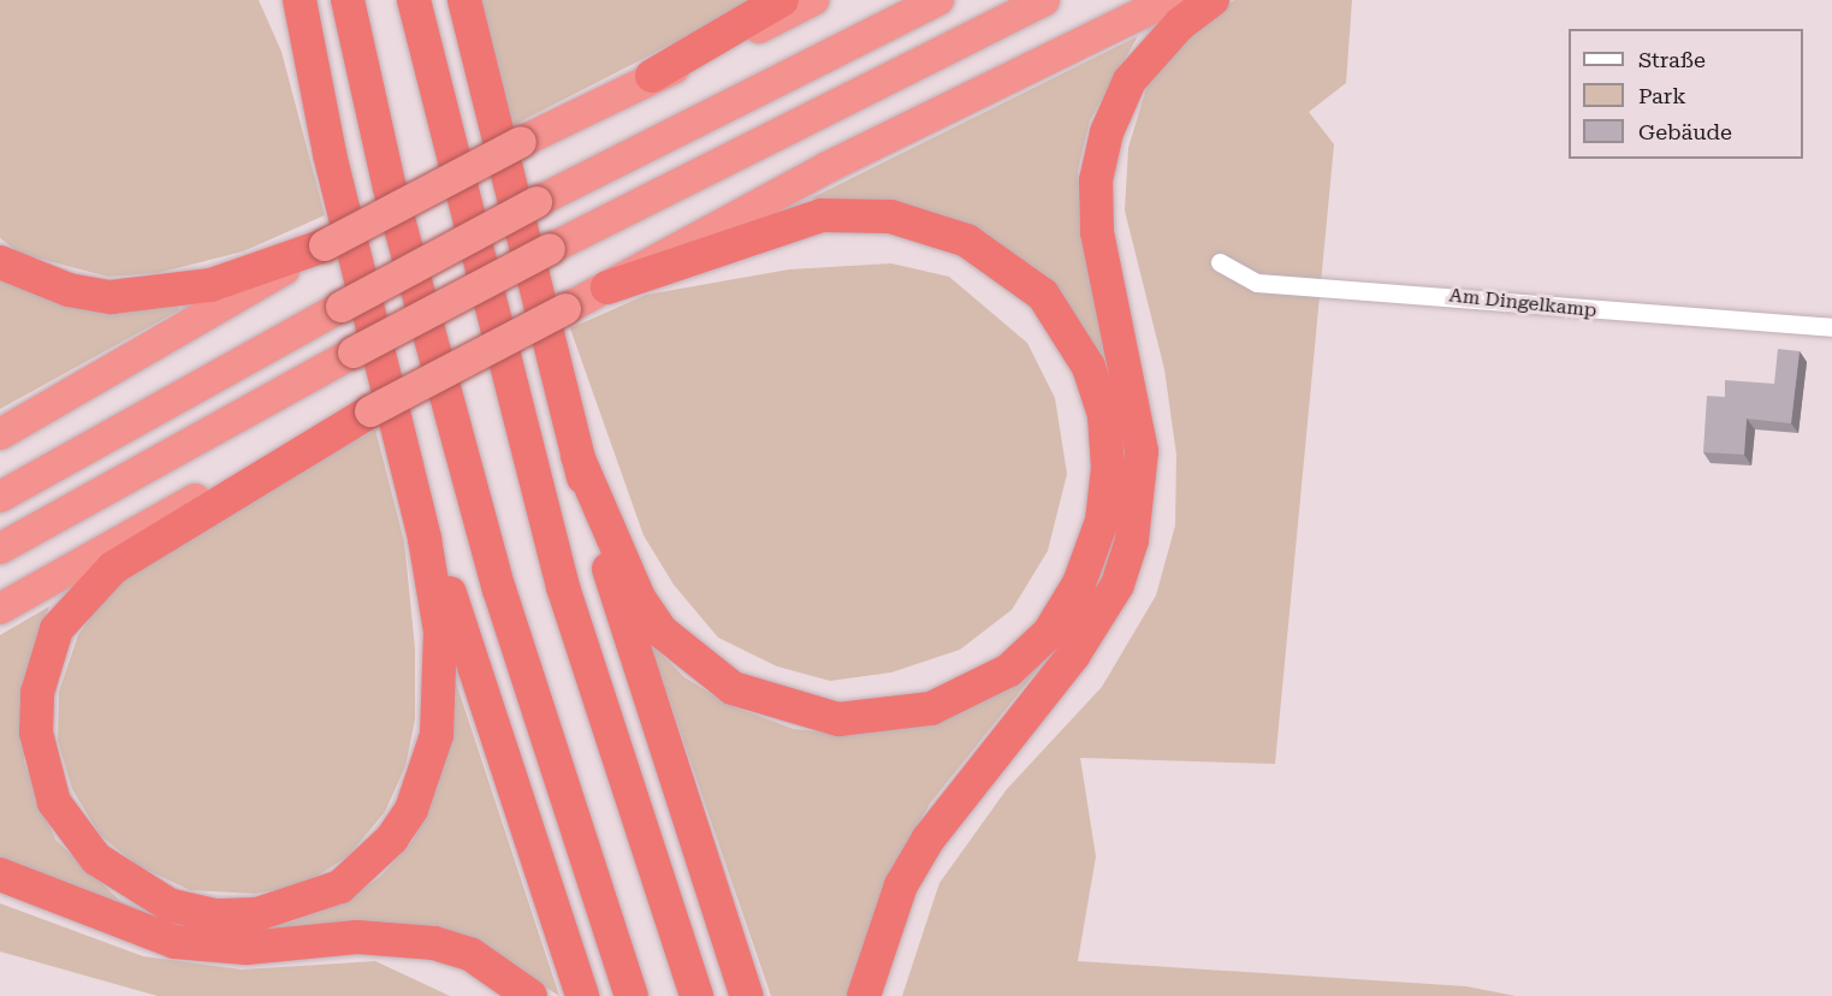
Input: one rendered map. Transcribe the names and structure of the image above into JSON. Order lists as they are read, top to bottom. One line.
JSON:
{"streets":{"street":["Am Dingelkamp"]},"legend":["Straße","Park","Gebäude"]}
